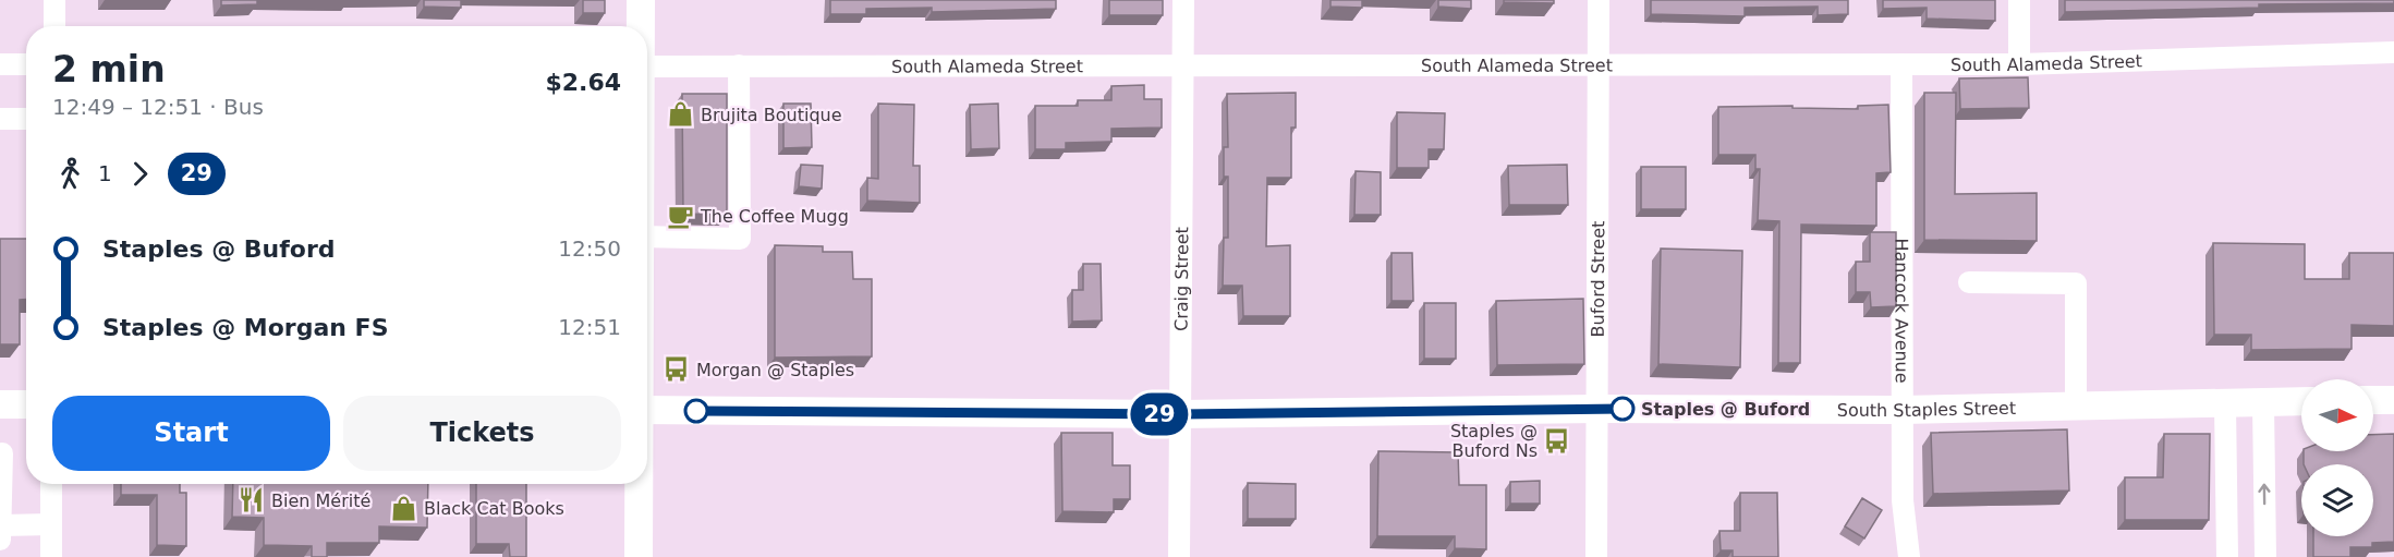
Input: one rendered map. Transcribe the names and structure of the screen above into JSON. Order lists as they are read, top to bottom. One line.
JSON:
{"streets":{"main road":["South Staples Street"],"street":["South Alameda Street","Craig Street","Buford Street","Hancock Avenue"]},"crossings":[["South Alameda Street","Craig Street"],["South Alameda Street","Buford Street"],["South Alameda Street","Hancock Avenue"],["Craig Street","South Staples Street"],["Buford Street","South Staples Street"],["Hancock Avenue","South Staples Street"]],"places":{"shop":["Brujita Boutique","Black Cat Books"],"cafe":["The Coffee Mugg"],"bus stop":["Morgan @ Staples","Staples @ Buford Ns"],"other":["Staples @ Buford"],"restaurant":["Bien Mérité"]},"lines":["bus line 29"],"north":"right","page":{"on_map":"29","heading":["2 min","12:49 – 12:51 · Bus","$2.64"],"legs":["1","29"],"list":[{"name":"Staples @ Buford","value":"12:50"},{"name":"Staples @ Morgan FS","value":"12:51"}],"buttons":["Start","Tickets"]}}
